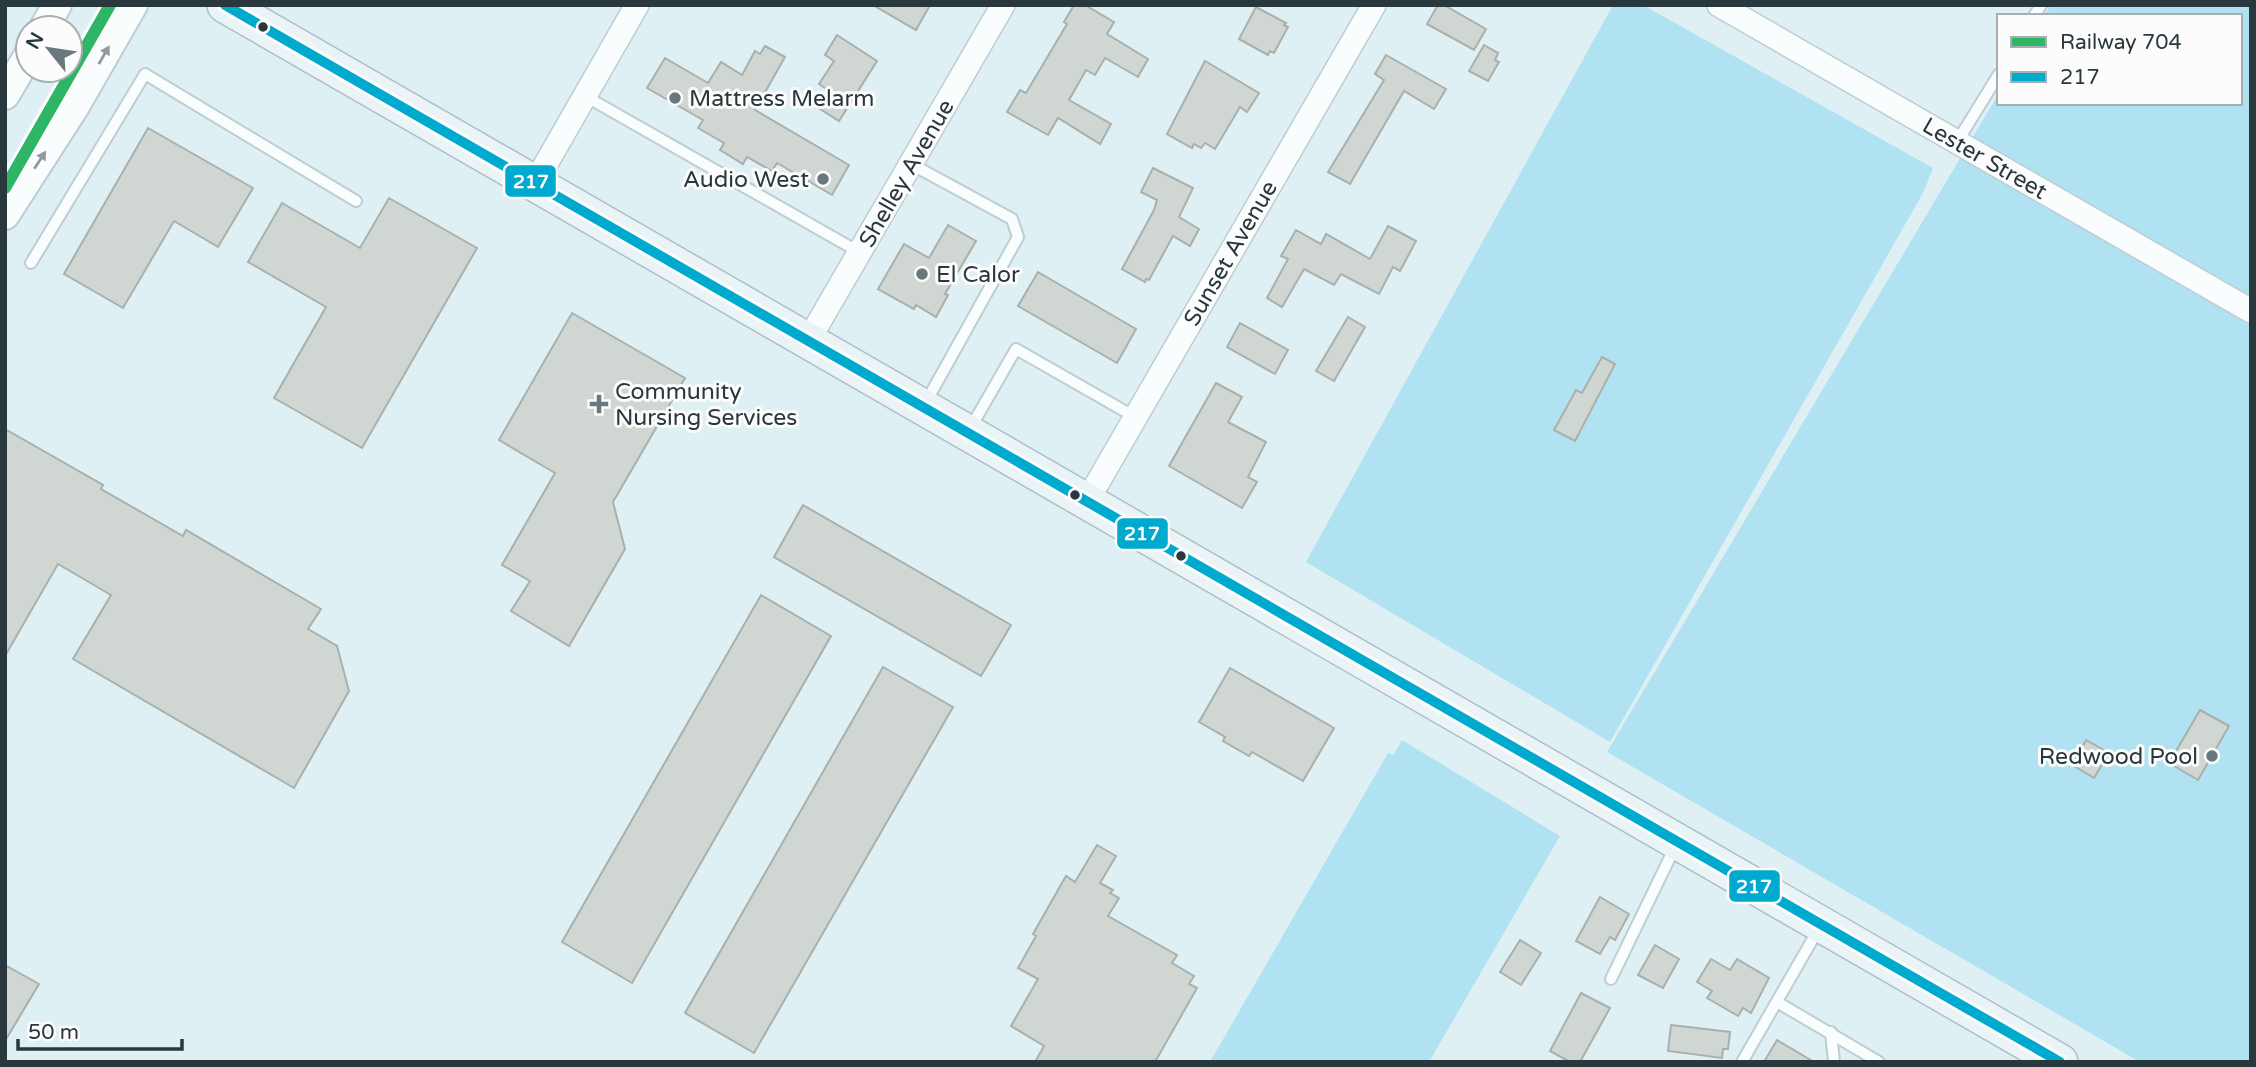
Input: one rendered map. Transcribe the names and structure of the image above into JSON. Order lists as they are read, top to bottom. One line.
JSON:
{"streets":{"street":["Lester Street","Shelley Avenue","Sunset Avenue"]},"places":{"other":["Mattress Melarm","Audio West","El Calor","Redwood Pool"],"health":["Community Nursing Services"]},"lines":["rail line 704","transit line 217"],"legend":["Railway 704","217"],"scale_bar":"50 m","north":"top left"}
